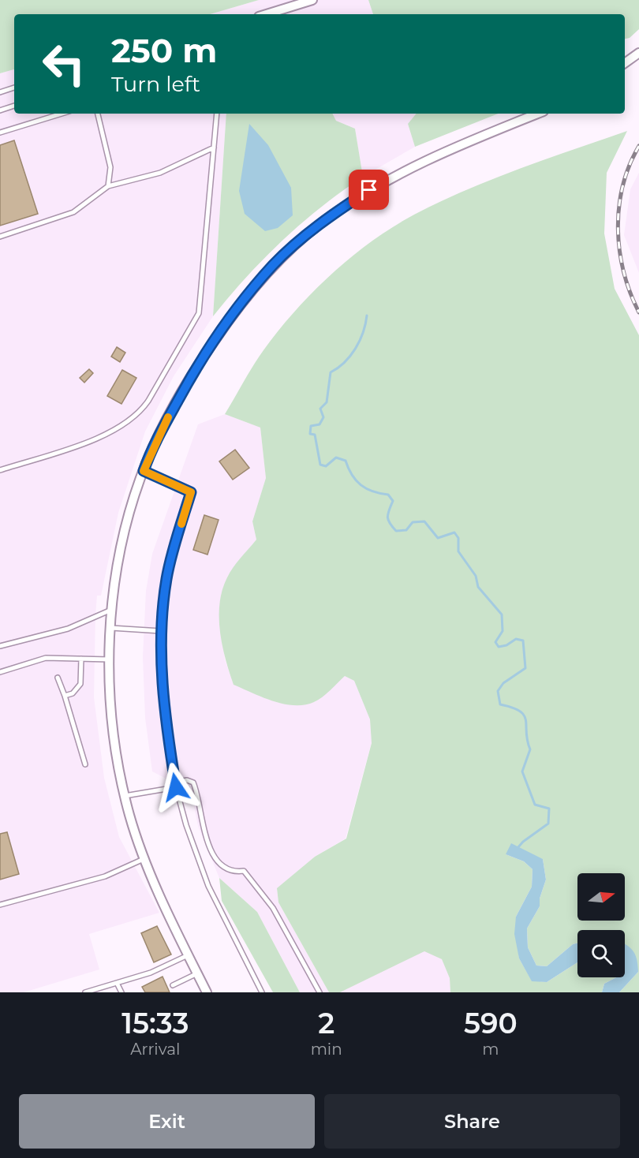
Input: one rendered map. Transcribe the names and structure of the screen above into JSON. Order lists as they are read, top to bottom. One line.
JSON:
{"north":"right","page":{"turn":["250 m","Turn left"],"eta":["15:33","Arrival","2","min","590","m"],"buttons":["Exit","Share"]}}
